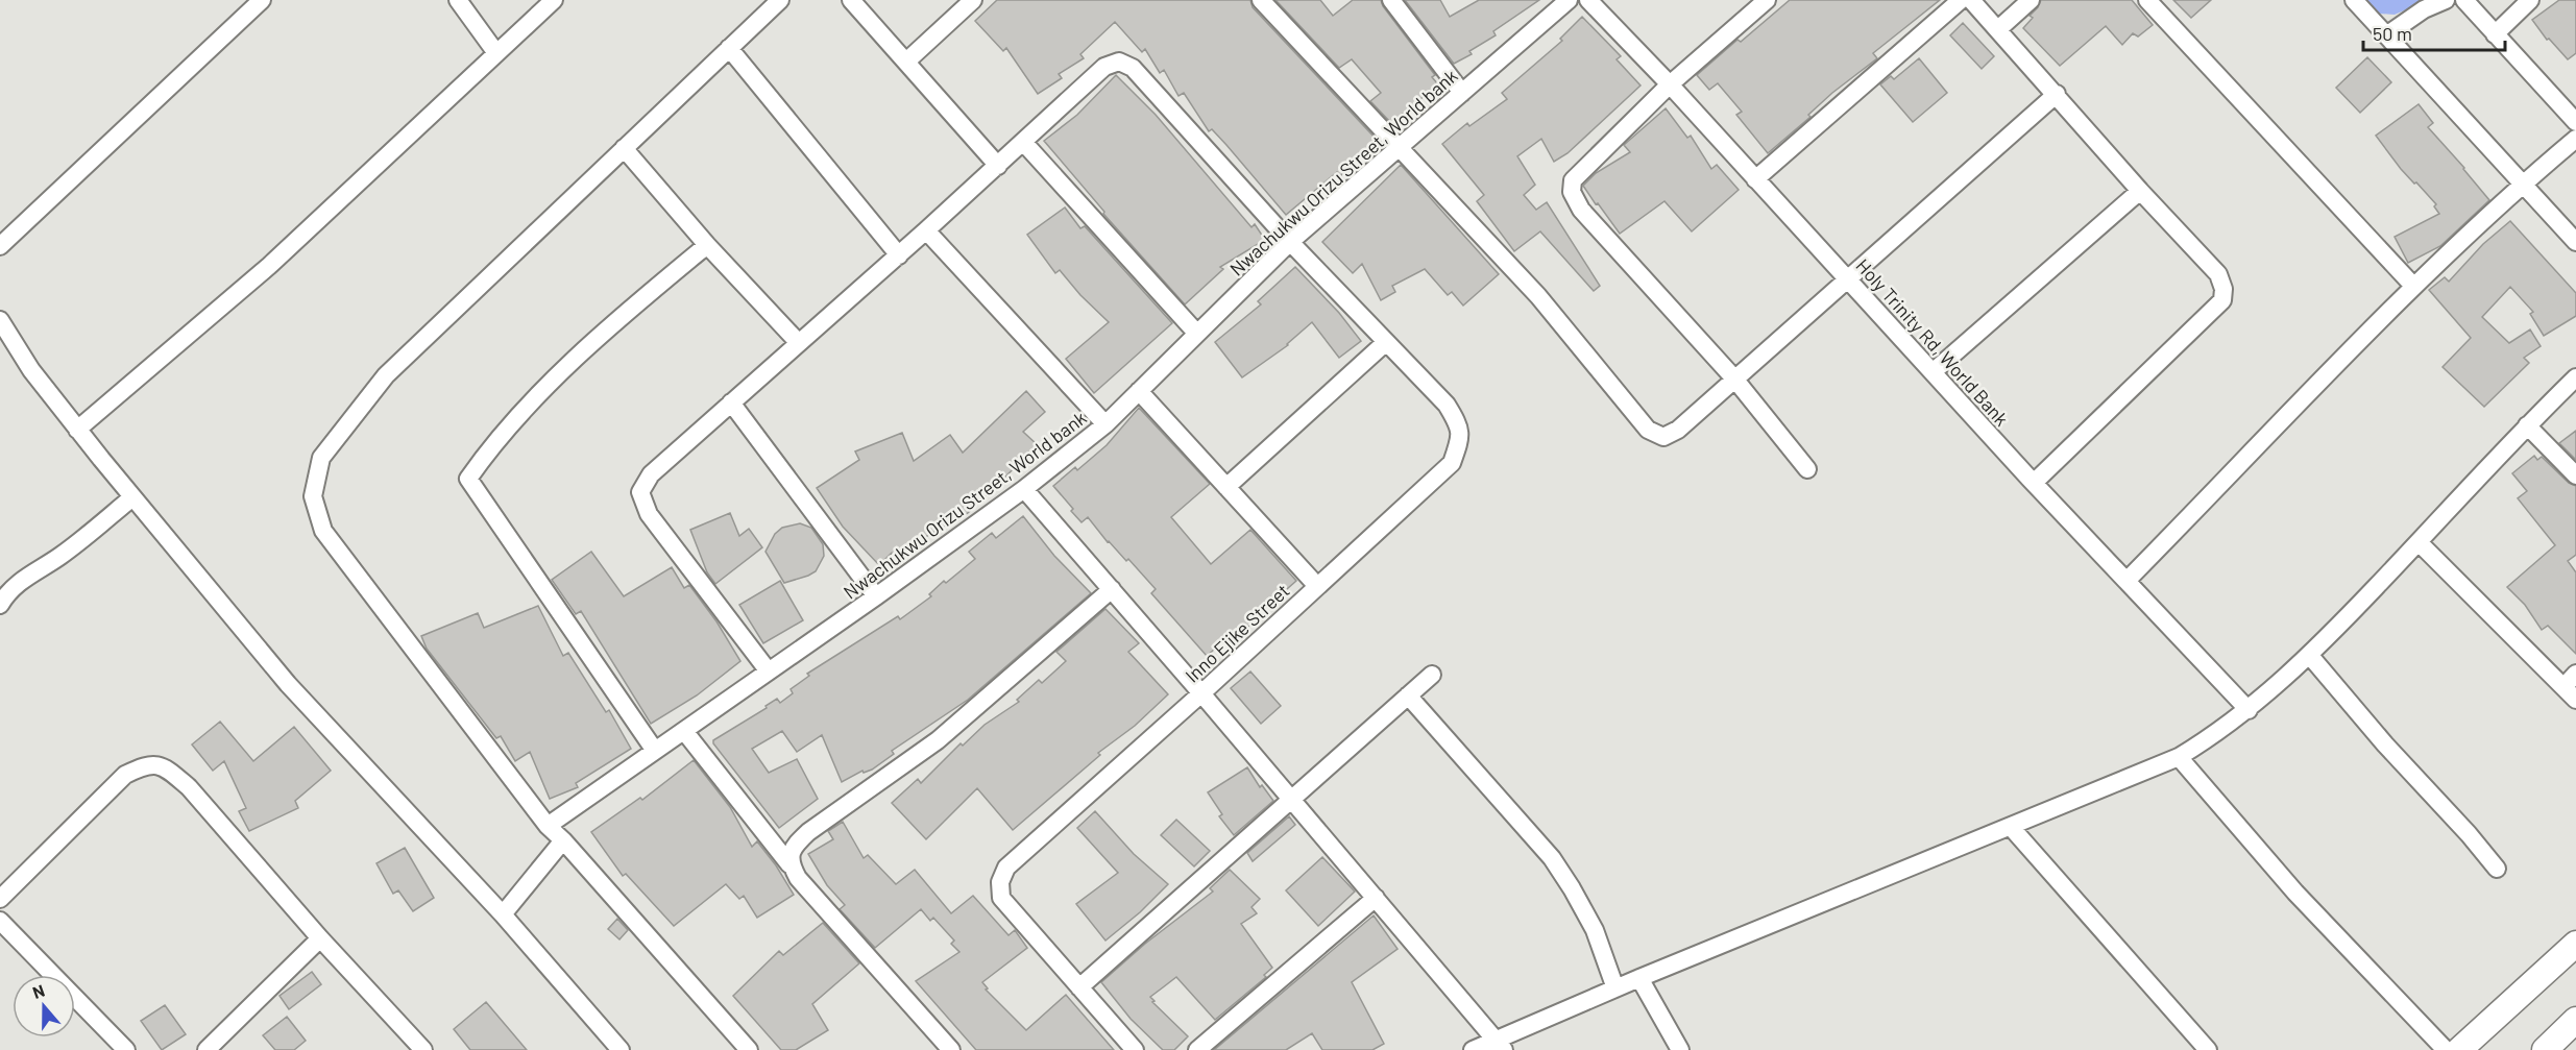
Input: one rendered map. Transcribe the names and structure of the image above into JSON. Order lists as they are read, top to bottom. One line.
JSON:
{"streets":{"street":["Nwachukwu Orizu Street, World bank","Holy Trinity Rd, World Bank","Inno Ejike Street"]},"crossings":[["Nwachukwu Orizu Street, World bank","Inno Ejike Street"]],"scale_bar":"50 m","north":"top"}
